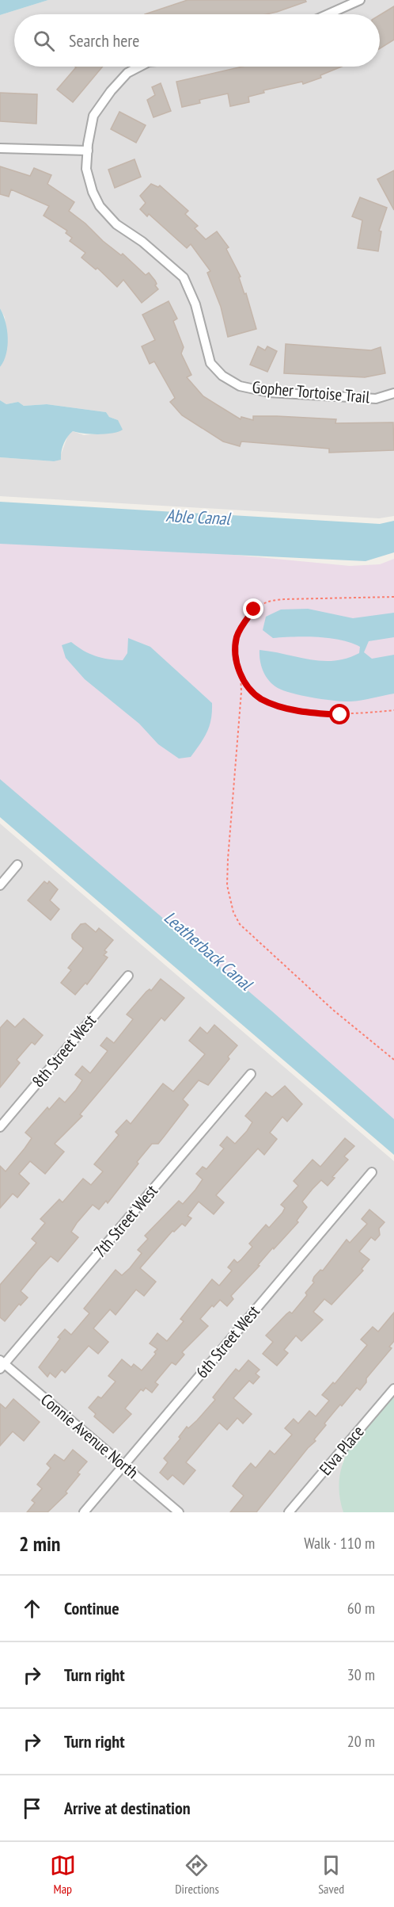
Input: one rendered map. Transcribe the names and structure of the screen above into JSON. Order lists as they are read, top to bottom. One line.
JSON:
{"streets":{"street":["Gopher Tortoise Trail","8th Street West","7th Street West","6th Street West","Connie Avenue North","Elva Place"]},"crossings":[["7th Street West","Connie Avenue North"],["6th Street West","Connie Avenue North"]],"water":["Able Canal","Leatherback Canal"],"page":{"search":"Search here","heading":["2 min","Walk · 110 m"],"list":[["Continue","60 m"],["Turn right","30 m"],["Turn right","20 m"],"Arrive at destination"],"nav":["Map","Directions","Saved"]}}
